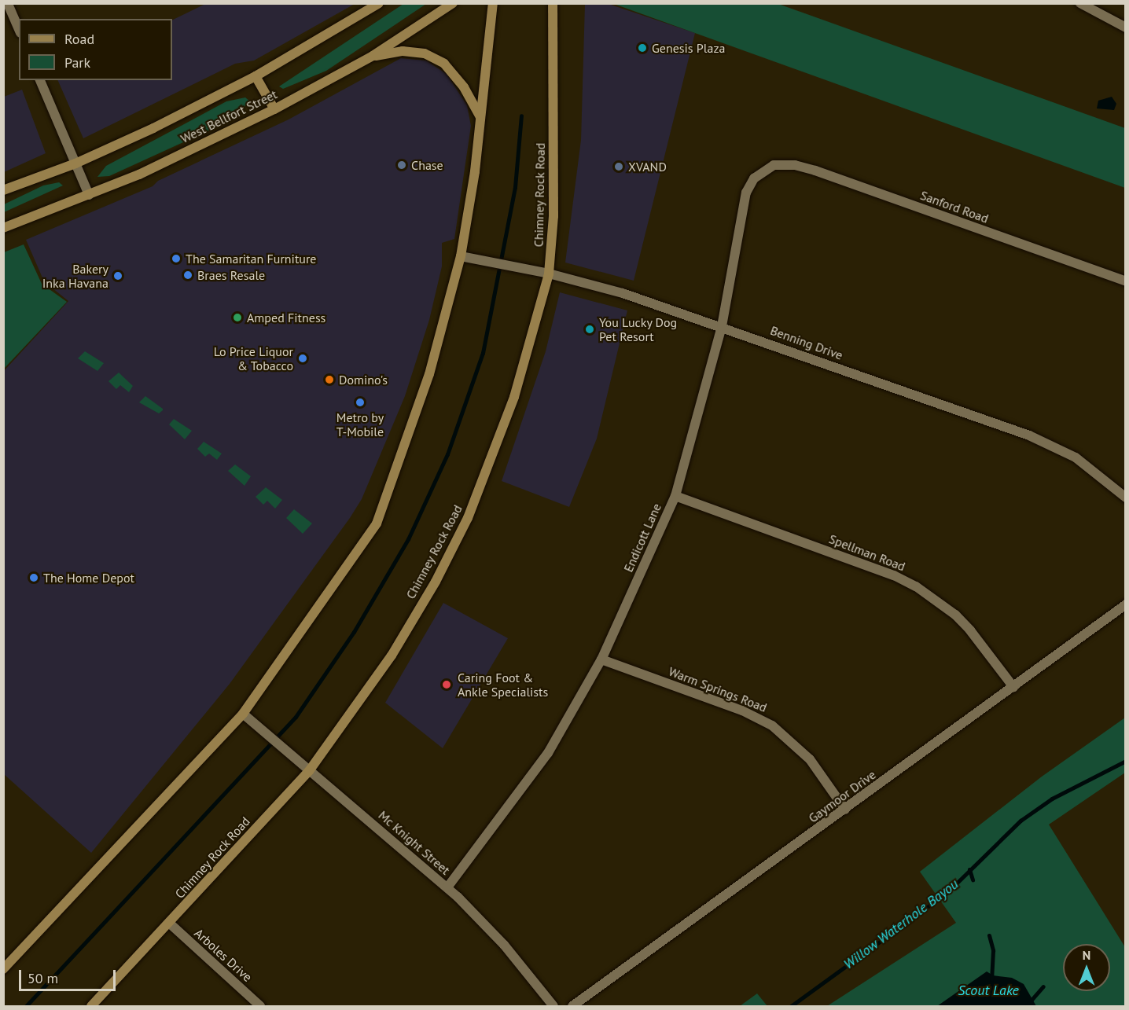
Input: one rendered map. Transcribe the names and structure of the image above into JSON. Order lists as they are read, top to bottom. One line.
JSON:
{"streets":{"main road":["West Bellfort Street","Chimney Rock Road"],"street":["Sanford Road","Benning Drive","Endicott Lane","Spellman Road","Warm Springs Road","Gaymoor Drive","Mc Knight Street","Arboles Drive"]},"crossings":[["Chimney Rock Road","Benning Drive"],["Chimney Rock Road","Mc Knight Street"],["Chimney Rock Road","Arboles Drive"],["Sanford Road","Endicott Lane"],["Benning Drive","Endicott Lane"],["Endicott Lane","Spellman Road"],["Endicott Lane","Warm Springs Road"],["Endicott Lane","Mc Knight Street"],["Spellman Road","Gaymoor Drive"],["Warm Springs Road","Gaymoor Drive"]],"water":["Willow Waterhole Bayou","Scout Lake"],"places":["Genesis Plaza","Chase","XVAND","The Samaritan Furniture","Braes Resale","Bakery Inka Havana","Amped Fitness","You Lucky Dog Pet Resort","Lo Price Liquor & Tobacco","Domino's","Metro by T-Mobile","The Home Depot","Caring Foot & Ankle Specialists"],"legend":["Road","Park"],"scale_bar":"50 m","north":"top"}
